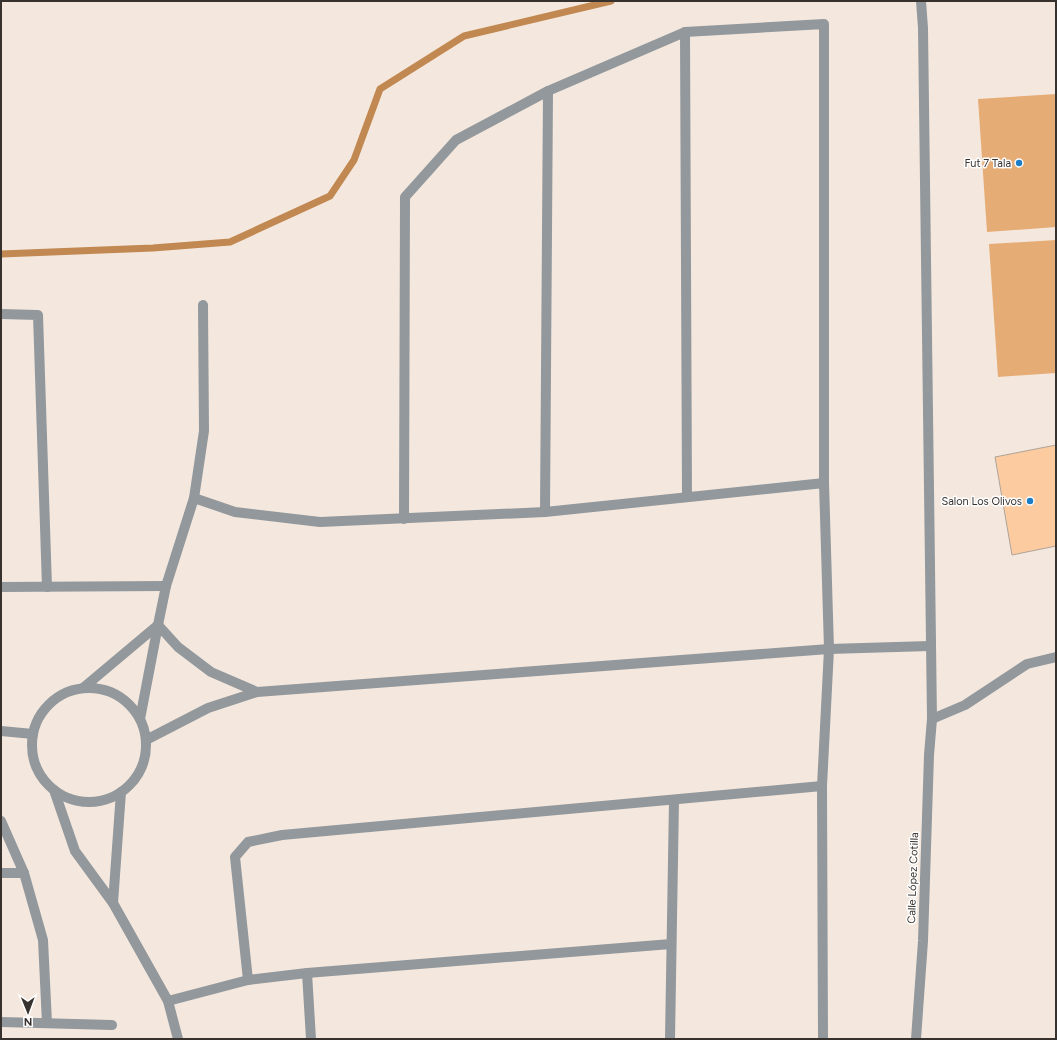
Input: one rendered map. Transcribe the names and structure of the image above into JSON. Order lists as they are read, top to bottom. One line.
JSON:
{"streets":{"street":["Calle López Cotilla"]},"places":["Fut 7 Tala","Salon Los Olivos"],"north":"bottom"}
